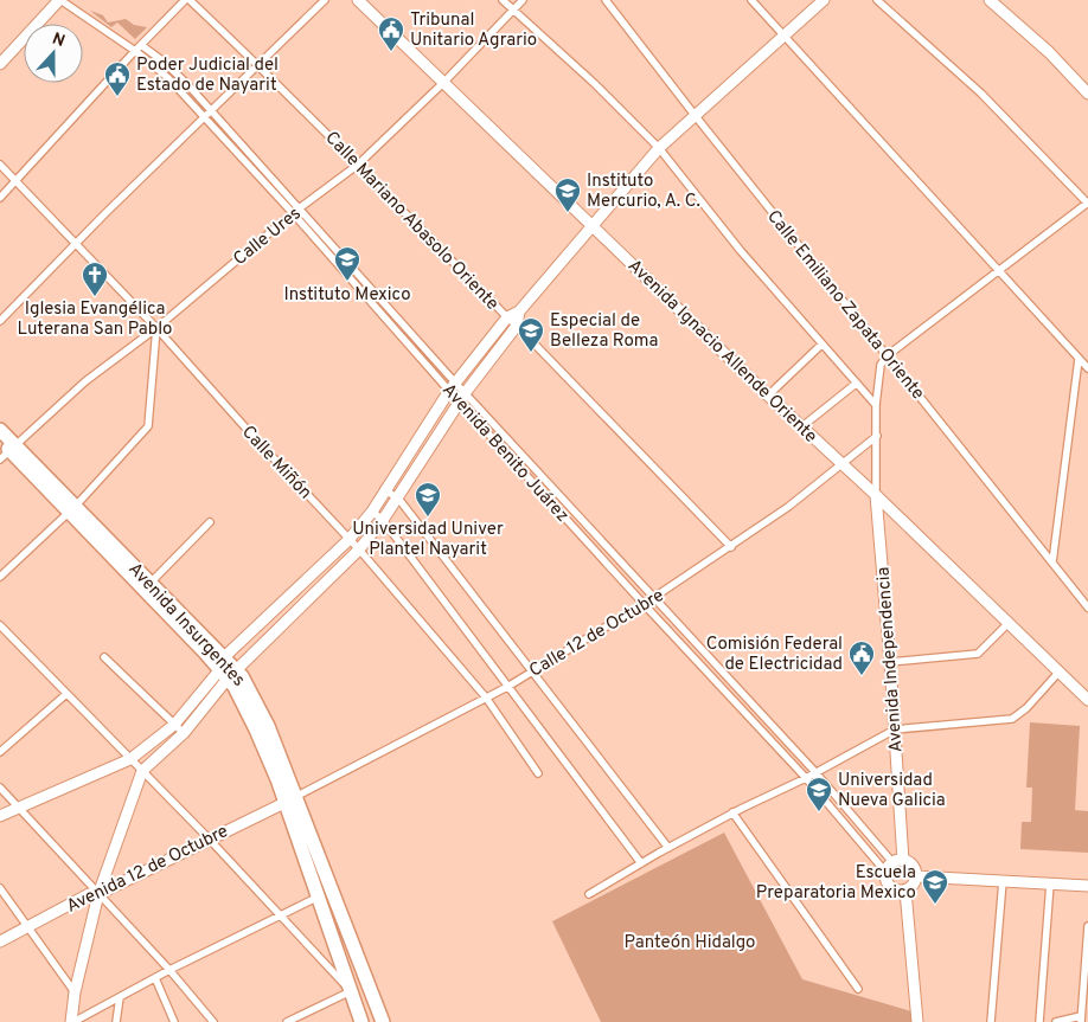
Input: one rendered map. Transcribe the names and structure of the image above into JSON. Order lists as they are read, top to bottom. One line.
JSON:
{"streets":{"highway":["Avenida Insurgentes"],"main road":["Avenida Ignacio Allende Oriente","Avenida Independencia","Avenida 12 de Octubre"],"street":["Calle Mariano Abasolo Oriente","Calle Ures","Calle Emiliano Zapata Oriente","Avenida Benito Juárez","Calle Miñón","Calle 12 de Octubre"]},"crossings":[["Calle Mariano Abasolo Oriente","Calle Ures"],["Calle Mariano Abasolo Oriente","Calle 12 de Octubre"],["Calle Ures","Avenida Ignacio Allende Oriente"],["Calle Ures","Avenida Benito Juárez"],["Calle Ures","Calle Miñón"],["Calle Ures","Avenida Insurgentes"],["Avenida Ignacio Allende Oriente","Calle 12 de Octubre"],["Avenida Ignacio Allende Oriente","Avenida Independencia"],["Avenida Benito Juárez","Calle 12 de Octubre"],["Avenida Benito Juárez","Avenida Independencia"],["Calle Miñón","Calle 12 de Octubre"],["Avenida Insurgentes","Calle 12 de Octubre"],["Avenida Insurgentes","Avenida 12 de Octubre"],["Calle 12 de Octubre","Avenida 12 de Octubre"]],"parks":["Panteón Hidalgo"],"places":{"public building":["Tribunal Unitario Agrario","Poder Judicial del Estado de Nayarit","Comisión Federal de Electricidad"],"school or university":["Instituto Mercurio, A. C.","Instituto Mexico","Especial de Belleza Roma","Universidad Univer Plantel Nayarit","Universidad Nueva Galicia","Escuela Preparatoria Mexico"],"church":["Iglesia Evangélica Luterana San Pablo"]},"north":"top"}
